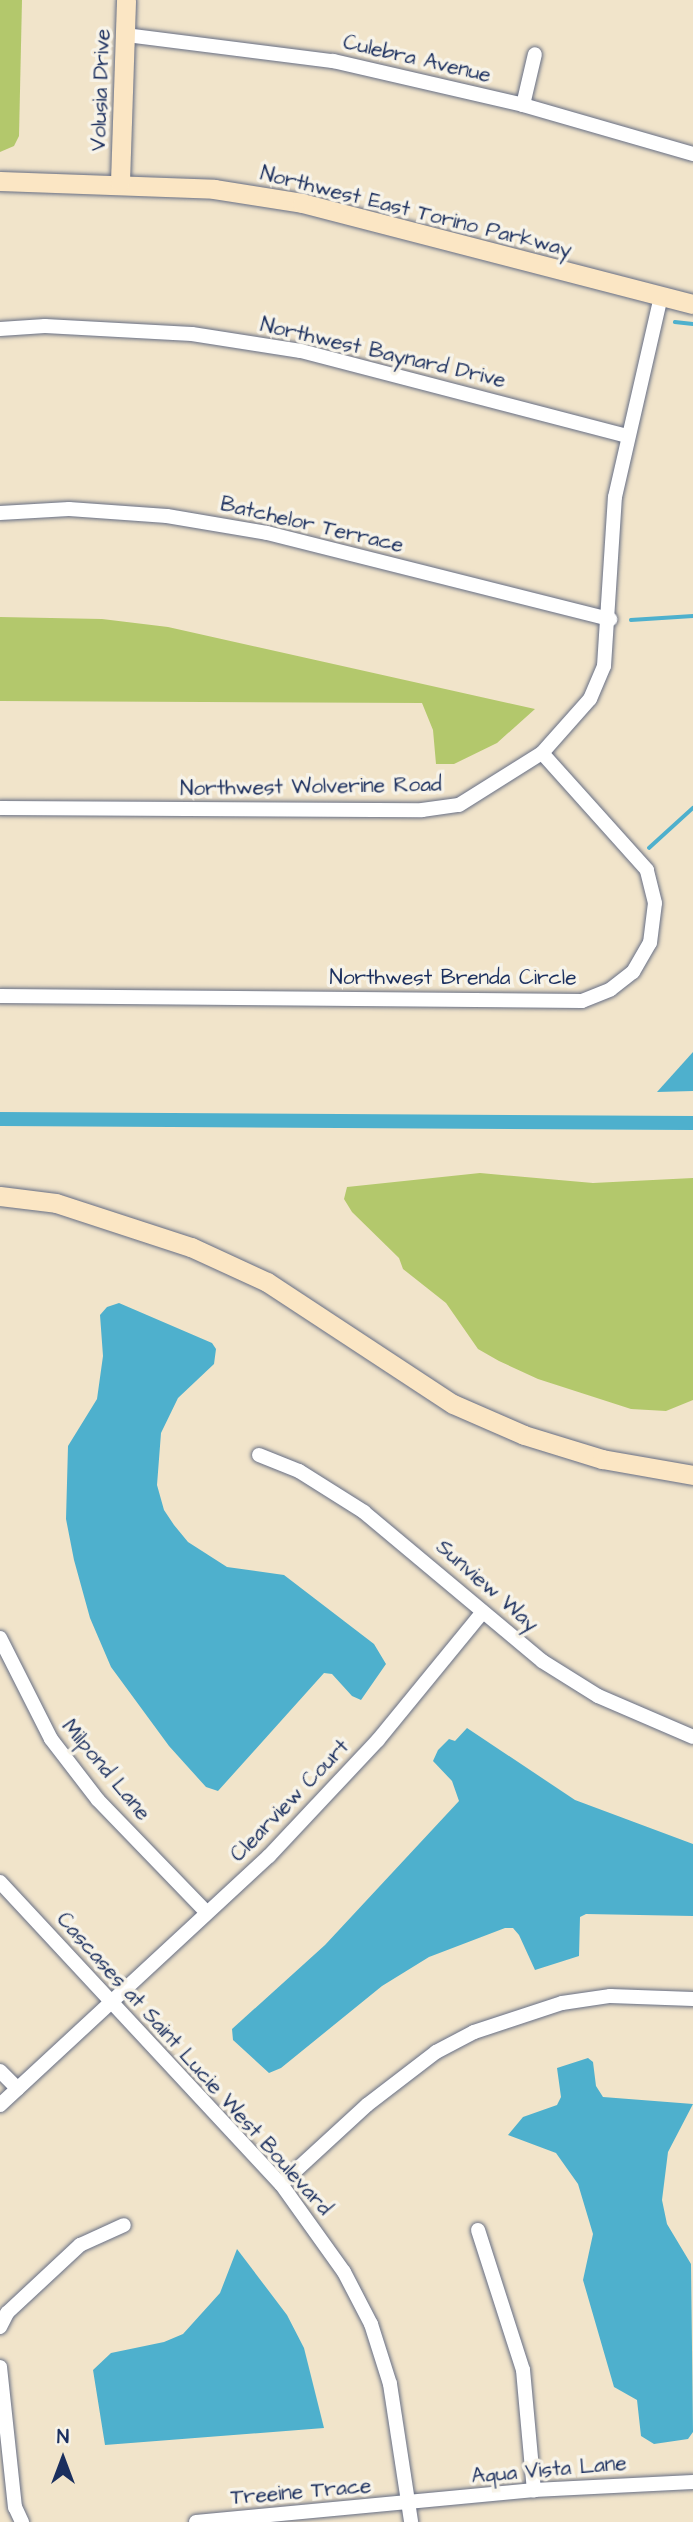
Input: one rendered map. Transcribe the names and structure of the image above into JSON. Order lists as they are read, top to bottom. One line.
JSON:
{"streets":{"street":["Culebra Avenue","Volusia Drive","Northwest East Torino Parkway","Northwest Baynard Drive","Batchelor Terrace","Northwest Wolverine Road","Northwest Brenda Circle","Sunview Way","Milpond Lane","Clearview Court","Cascases at Saint Lucie West Boulevard","Aqua Vista Lane","Treeine Trace"]},"crossings":[["Culebra Avenue","Volusia Drive"],["Volusia Drive","Northwest East Torino Parkway"],["Northwest East Torino Parkway","Northwest Wolverine Road"],["Northwest Baynard Drive","Northwest Wolverine Road"],["Batchelor Terrace","Northwest Wolverine Road"],["Northwest Wolverine Road","Northwest Brenda Circle"],["Sunview Way","Clearview Court"],["Milpond Lane","Clearview Court"],["Clearview Court","Cascases at Saint Lucie West Boulevard"],["Cascases at Saint Lucie West Boulevard","Aqua Vista Lane"],["Cascases at Saint Lucie West Boulevard","Treeine Trace"],["Aqua Vista Lane","Treeine Trace"]],"north":"top"}
